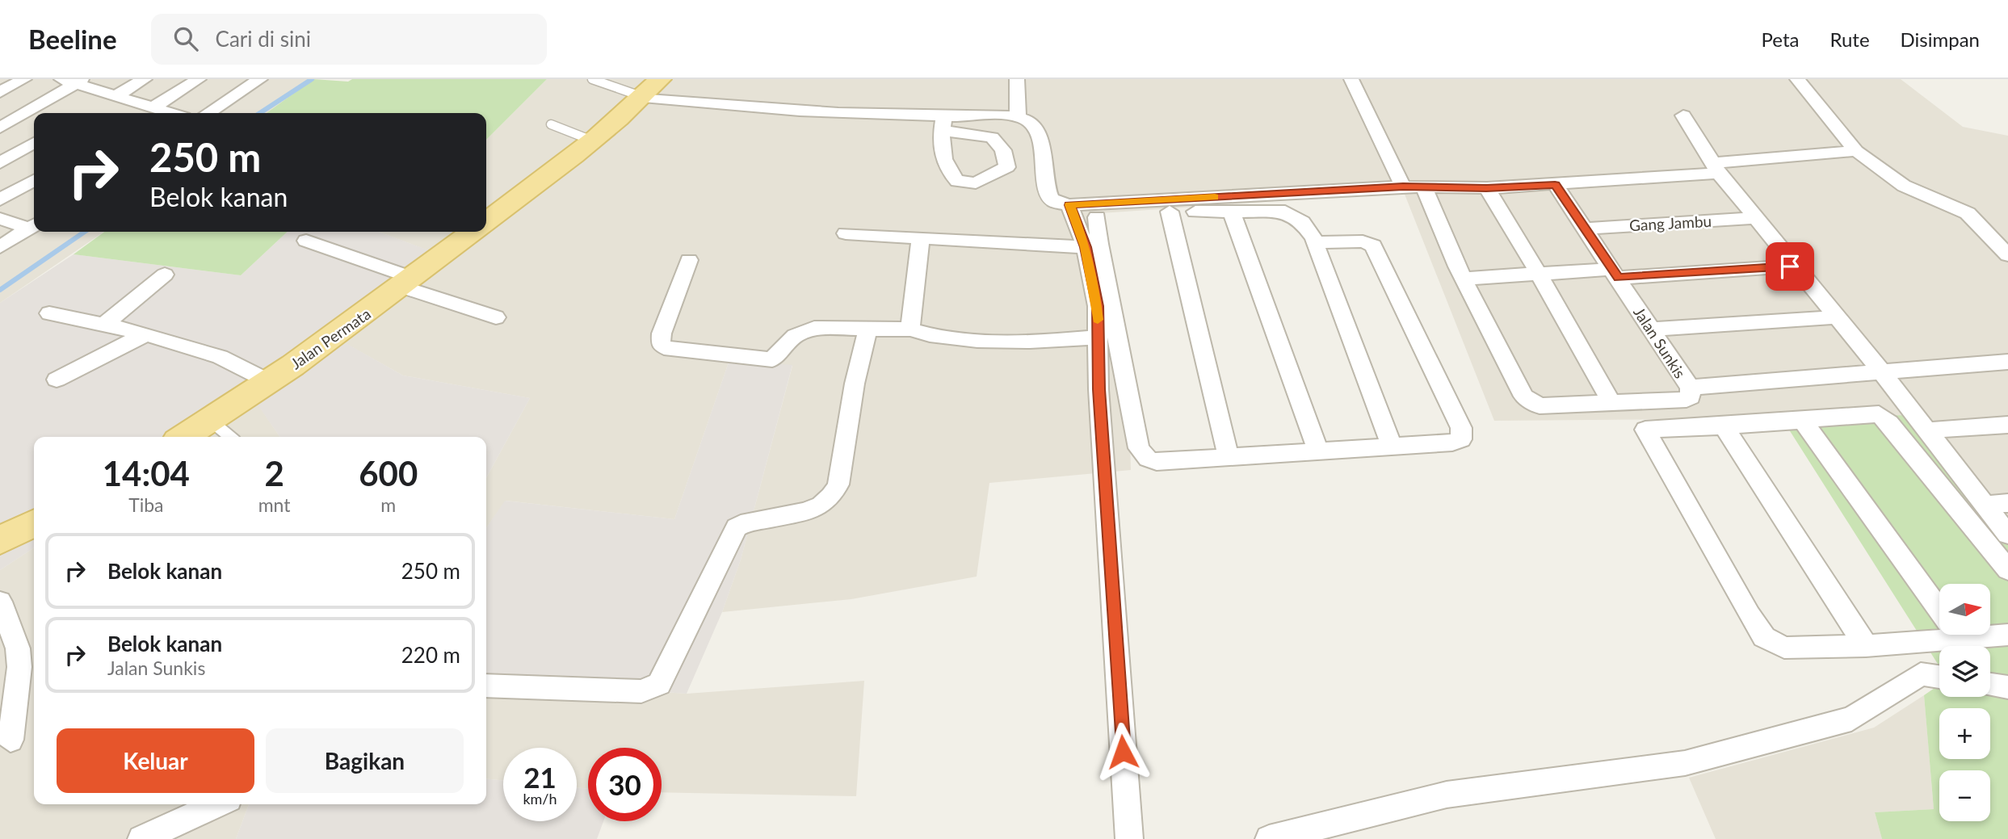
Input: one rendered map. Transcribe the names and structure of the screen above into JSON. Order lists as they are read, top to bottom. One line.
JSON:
{"streets":{"main road":["Jalan Permata"],"street":["Gang Jambu","Jalan Sunkis"]},"crossings":[["Gang Jambu","Jalan Sunkis"]],"north":"right","page":{"header":"Beeline","search":"Cari di sini","nav":["Peta","Rute","Disimpan"],"turn":["250 m","Belok kanan"],"eta":["14:04","Tiba","2","mnt","600","m"],"list":[{"name":"Belok kanan","value":"250 m"},{"name":"Belok kanan","note":"Jalan Sunkis","value":"220 m"}],"map_buttons":["+","−"],"buttons":["Keluar","Bagikan"],"speed":"21 km/h","limit":"30"}}
